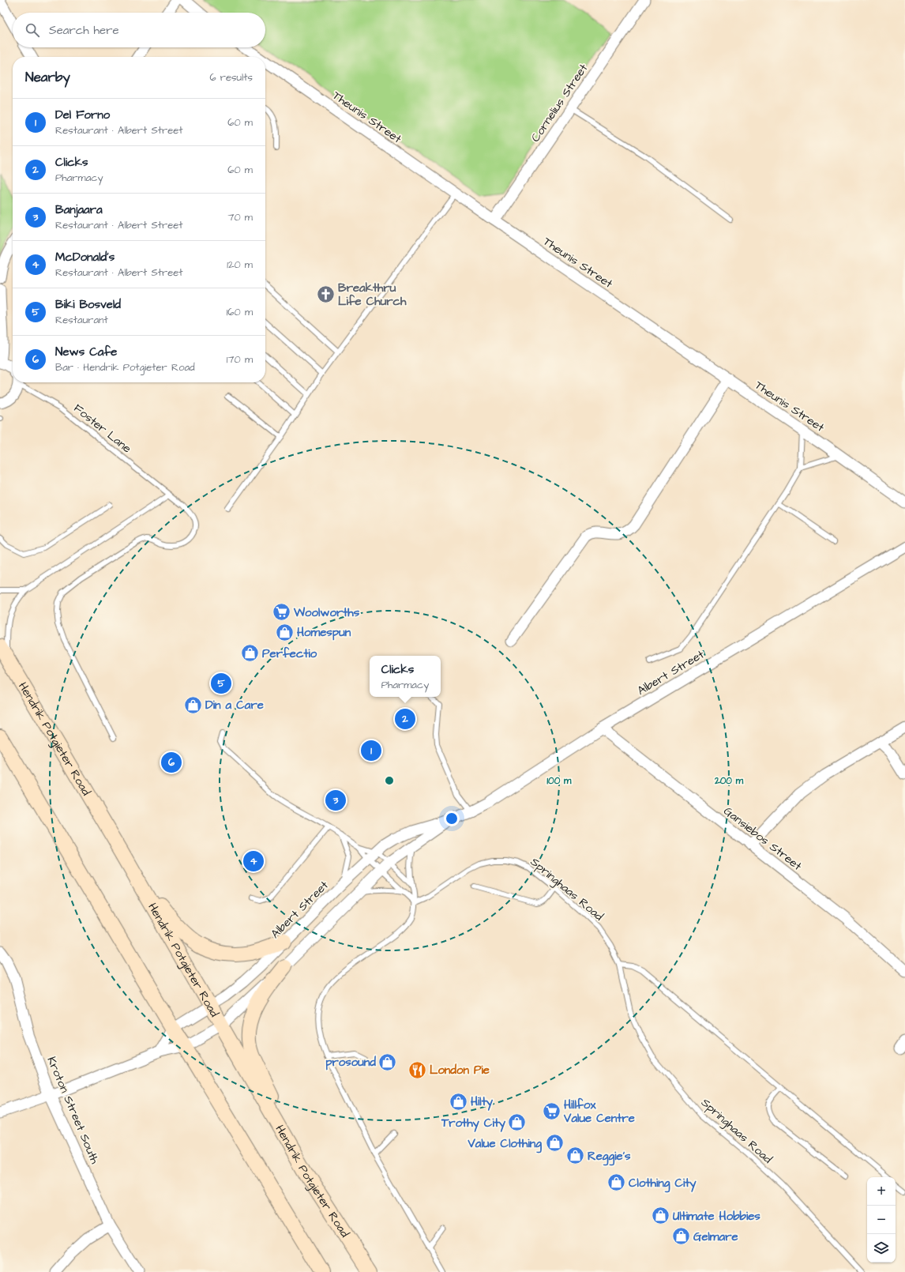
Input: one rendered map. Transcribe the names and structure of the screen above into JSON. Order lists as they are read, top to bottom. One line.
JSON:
{"streets":{"main road":["Hendrik Potgieter Road"],"street":["Cornelius Street","Theunis Street","Albert Street","Gansiebos Street","Kroton Street South"],"lane":["Foster Lane","Springhaas Road"]},"crossings":[["Cornelius Street","Theunis Street"],["Albert Street","Hendrik Potgieter Road"],["Albert Street","Gansiebos Street"],["Albert Street","Kroton Street South"]],"places":{"church":["Breakthru Life Church"],"supermarket":["Woolworths","Hillfox Value Centre"],"shop":["Homespun","Perfectio","Din a Care","prosound","Hilty","Trothy City","Value Clothing","Reggie's","Clothing City","Ultimate Hobbies","Gelmare"],"restaurant":["London Pie"]},"page":{"search":"Search here","heading":["Nearby","6 results"],"list":[{"mark":"1","name":"Del Forno","note":"Restaurant · Albert Street","value":"60 m"},{"mark":"2","name":"Clicks","note":"Pharmacy","value":"60 m"},{"mark":"3","name":"Banjaara","note":"Restaurant · Albert Street","value":"70 m"},{"mark":"4","name":"McDonald's","note":"Restaurant · Albert Street","value":"120 m"},{"mark":"5","name":"Biki Bosveld","note":"Restaurant","value":"160 m"},{"mark":"6","name":"News Cafe","note":"Bar · Hendrik Potgieter Road","value":"170 m"}],"popup":["Clicks","Pharmacy"],"pins":["5","2","1","6","3","4"],"map_buttons":["+","−"]},"rings":["100 m","200 m"]}
